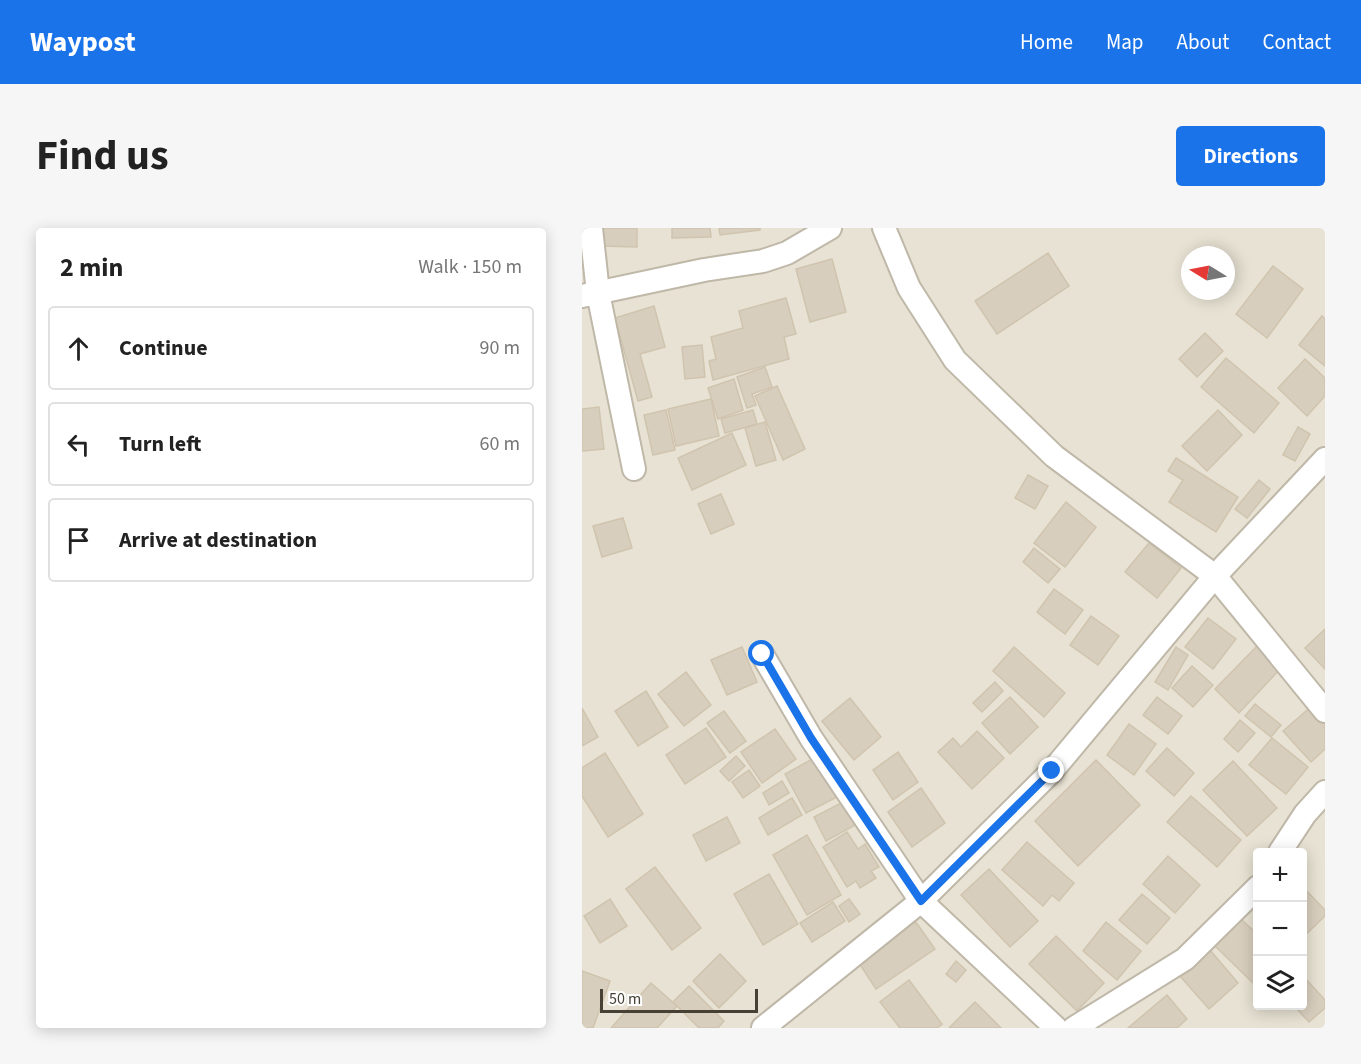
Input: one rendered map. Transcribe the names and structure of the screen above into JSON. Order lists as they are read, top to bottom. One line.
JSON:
{"scale_bar":"50 m","north":"left","page":{"header":"Waypost","nav":["Home","Map","About","Contact"],"title":"Find us","buttons":"Directions","heading":["2 min","Walk · 150 m"],"list":[["Continue","90 m"],["Turn left","60 m"],"Arrive at destination"],"map_buttons":["+","−"],"scale":"50 m"}}
